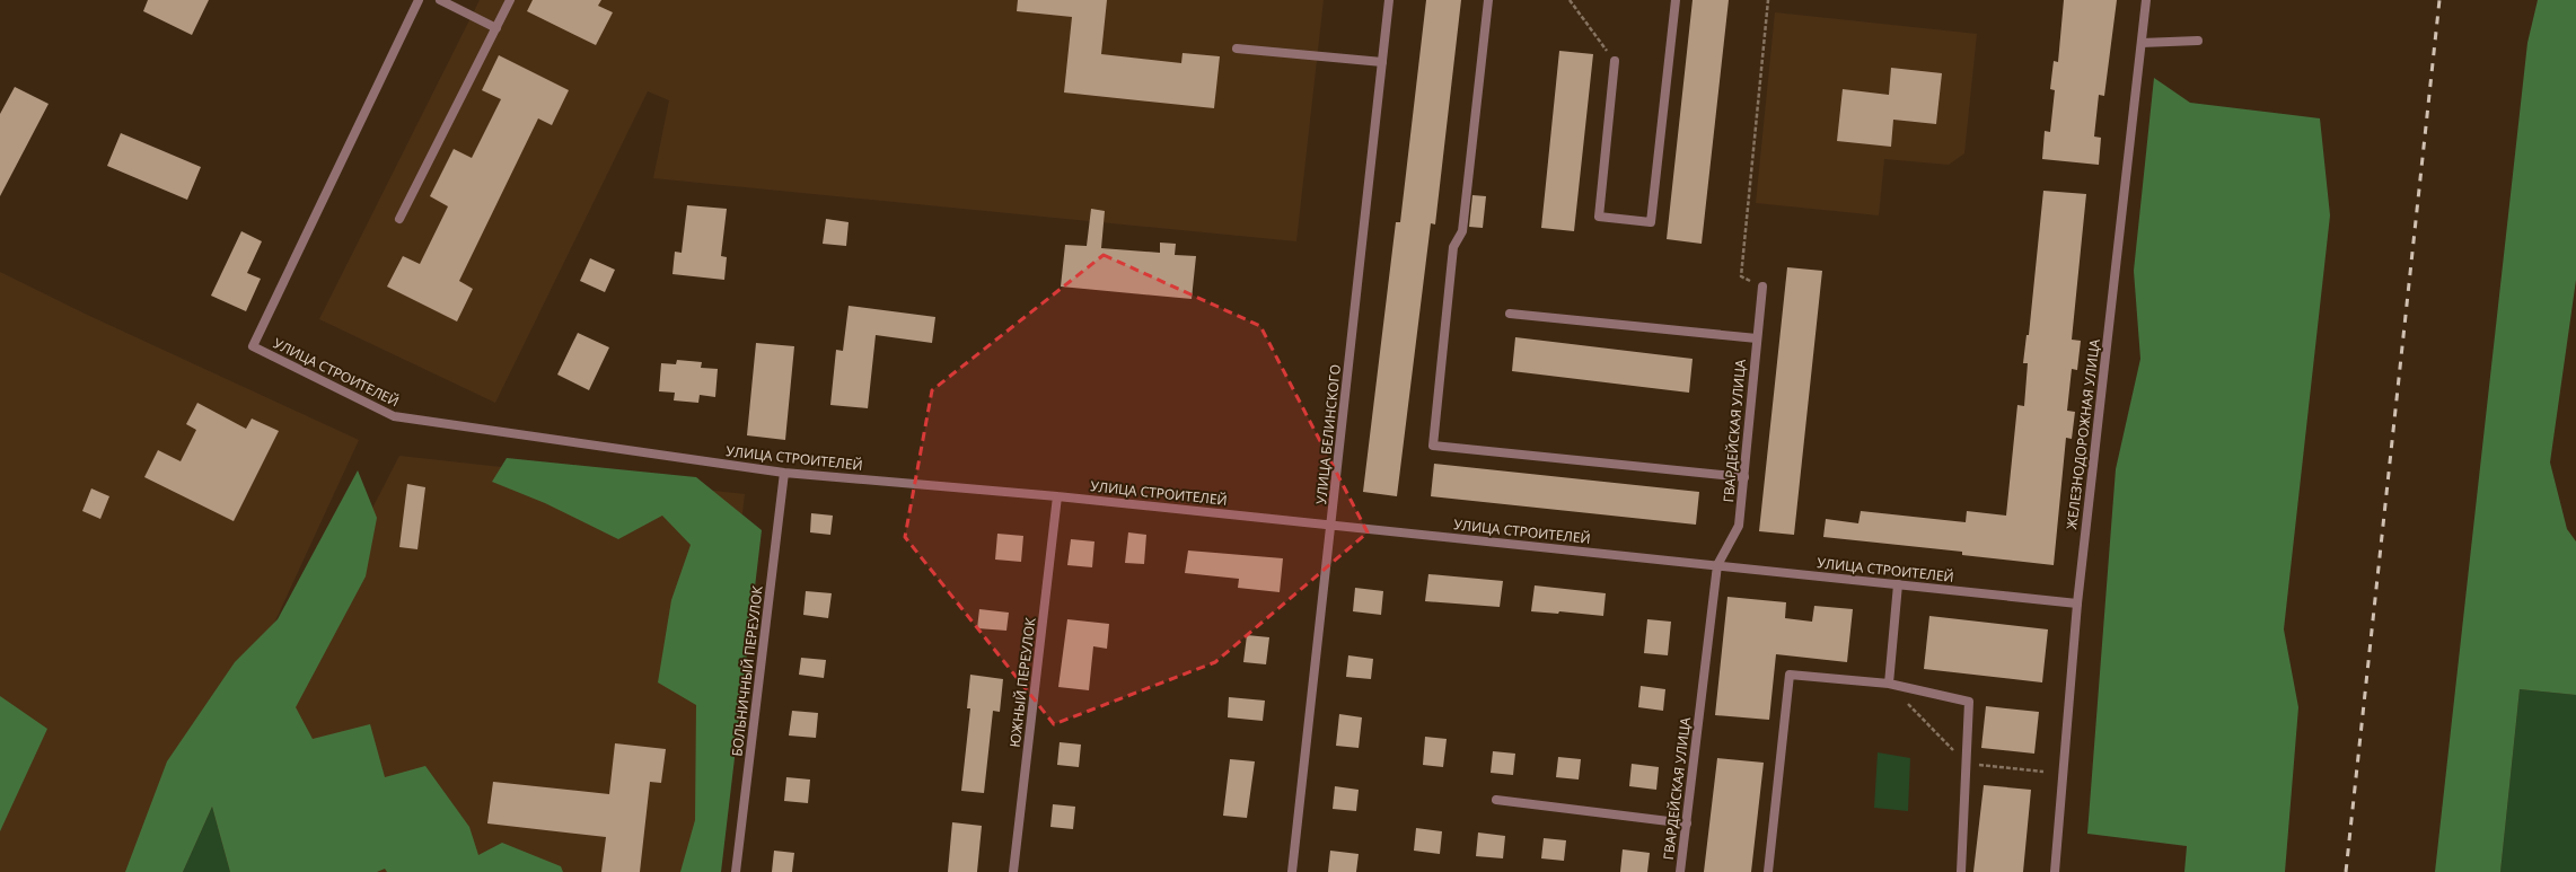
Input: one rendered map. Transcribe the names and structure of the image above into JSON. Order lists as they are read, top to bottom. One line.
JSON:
{"streets":{"street":["УЛИЦА СТРОИТЕЛЕЙ","ГВАРДЕЙСКАЯ УЛИЦА","УЛИЦА БЕЛИНСКОГО","ЖЕЛЕЗНОДОРОЖНАЯ УЛИЦА","БОЛЬНИЧНЫЙ ПЕРЕУЛОК","ЮЖНЫЙ ПЕРЕУЛОК"]},"crossings":[["УЛИЦА СТРОИТЕЛЕЙ","ГВАРДЕЙСКАЯ УЛИЦА"],["УЛИЦА СТРОИТЕЛЕЙ","УЛИЦА БЕЛИНСКОГО"],["УЛИЦА СТРОИТЕЛЕЙ","ЖЕЛЕЗНОДОРОЖНАЯ УЛИЦА"],["УЛИЦА СТРОИТЕЛЕЙ","БОЛЬНИЧНЫЙ ПЕРЕУЛОК"],["УЛИЦА СТРОИТЕЛЕЙ","ЮЖНЫЙ ПЕРЕУЛОК"]]}
